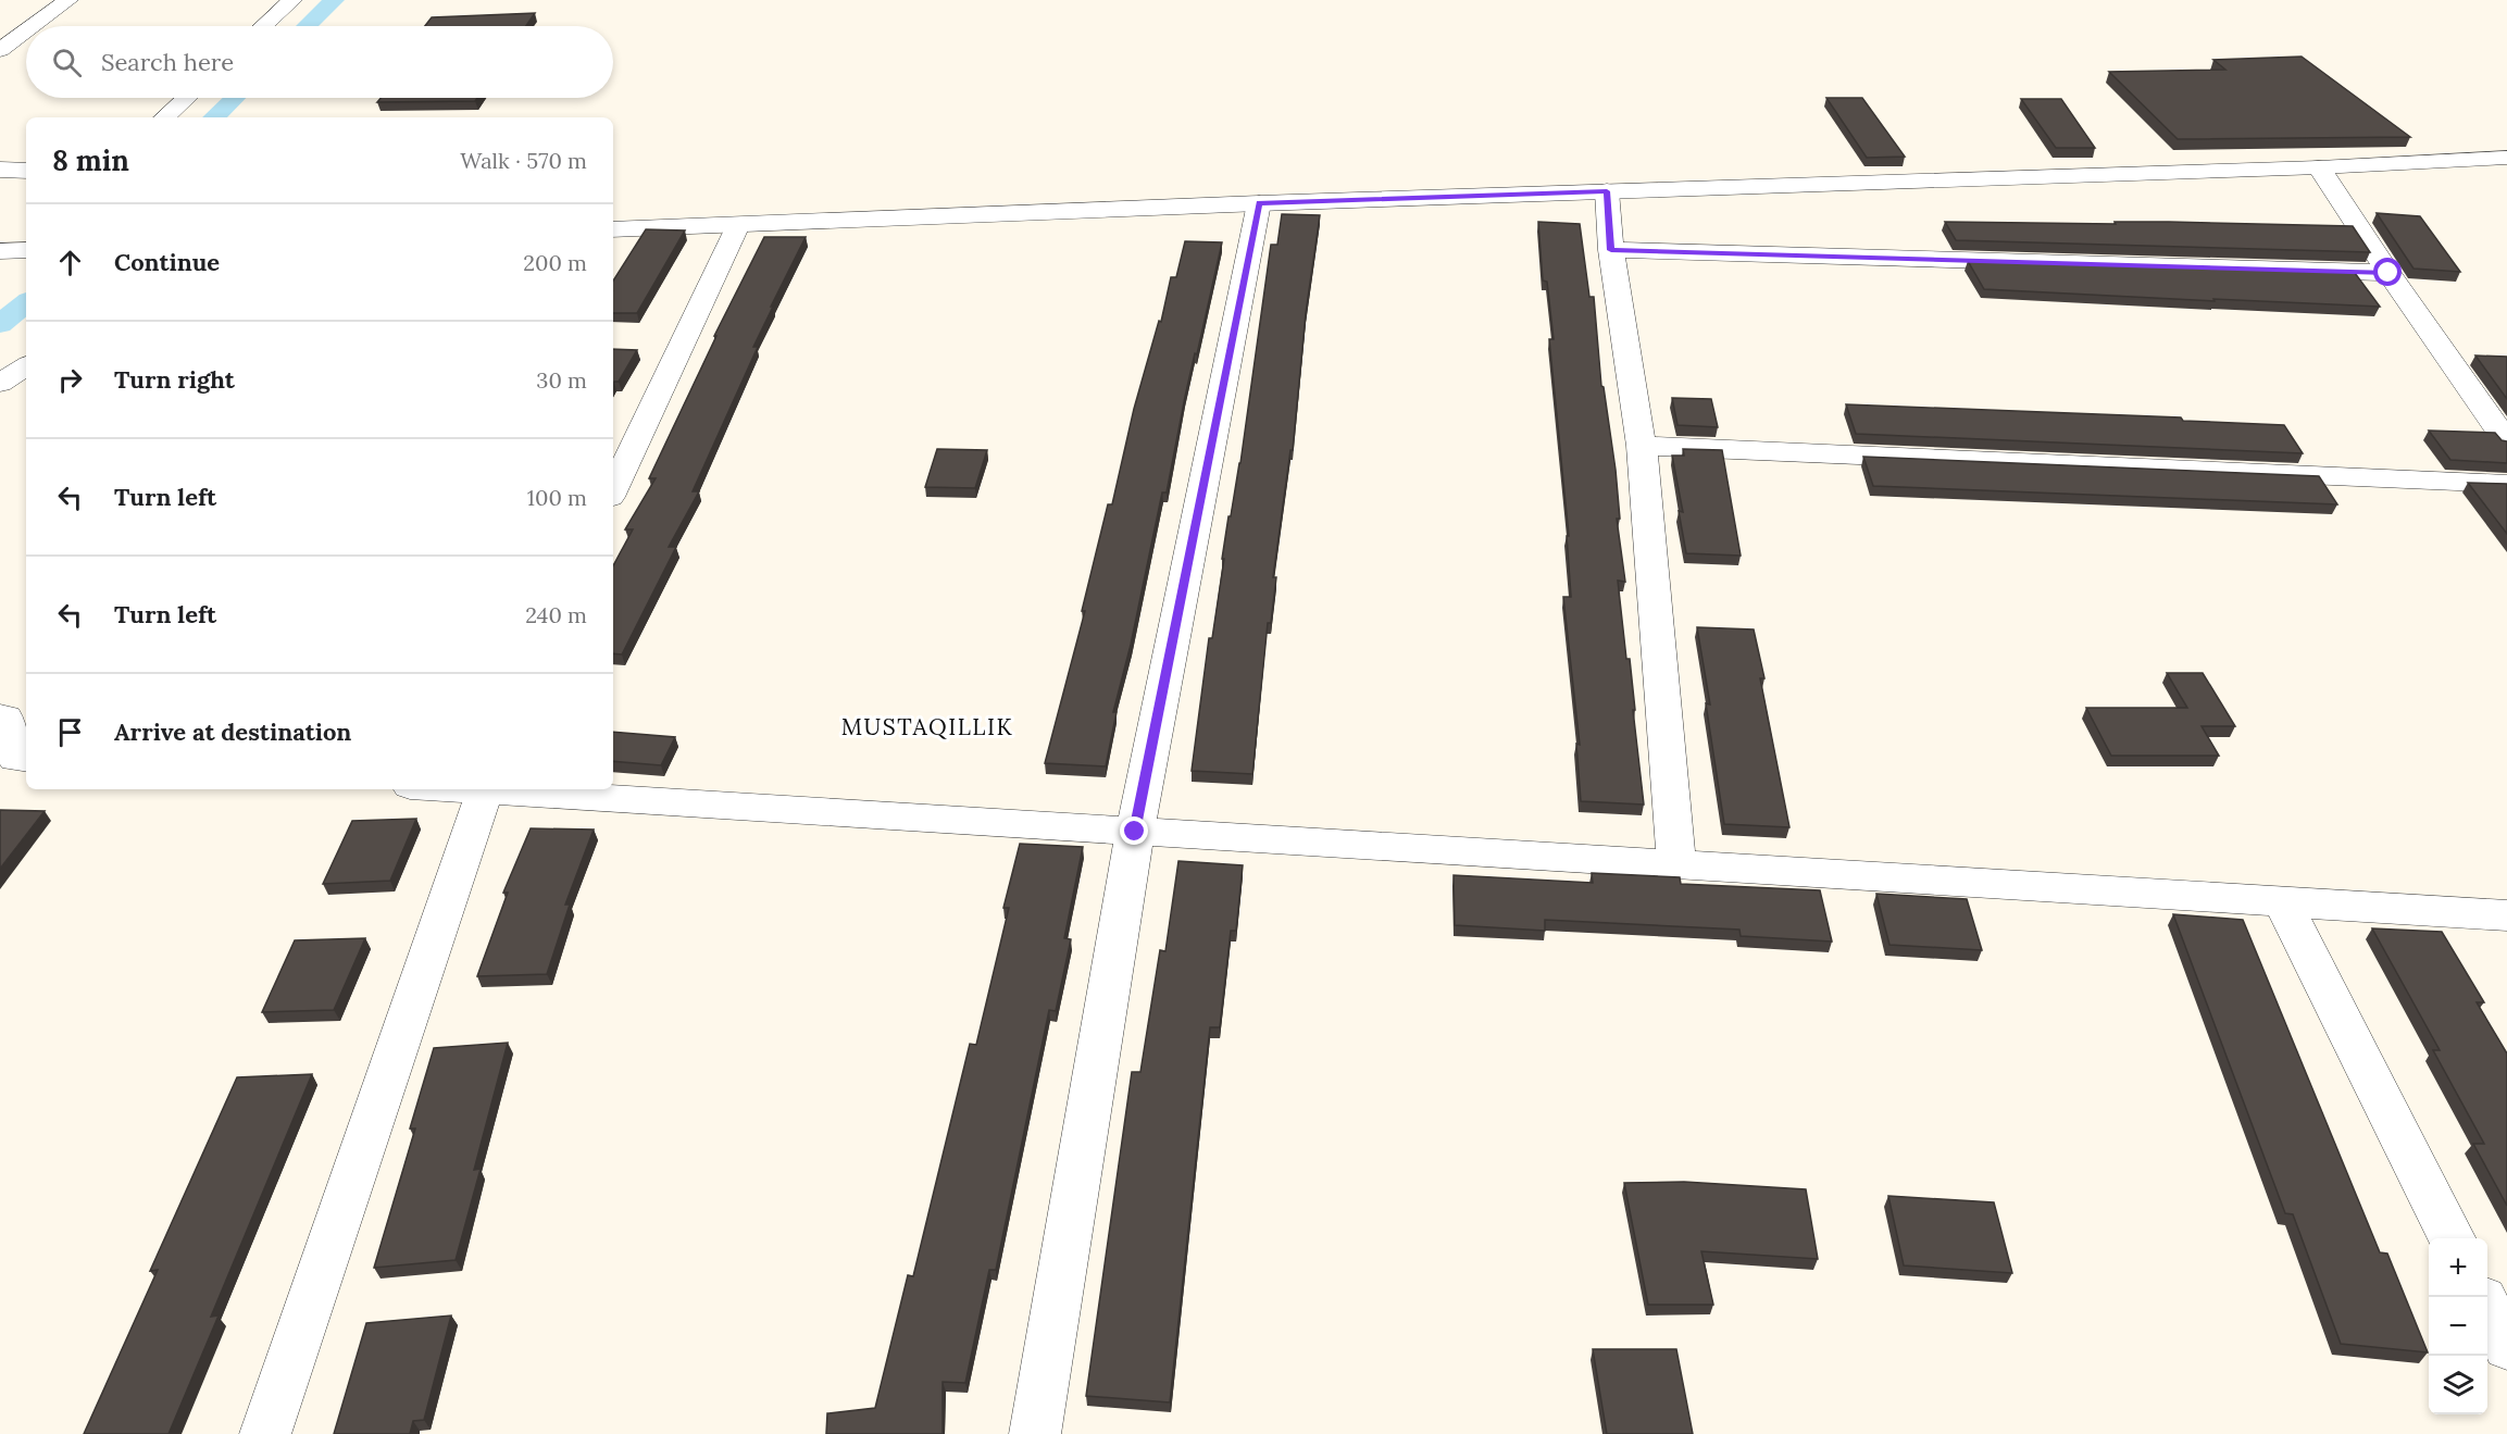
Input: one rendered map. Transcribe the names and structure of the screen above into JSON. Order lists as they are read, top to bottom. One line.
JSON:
{"districts":["MUSTAQILLIK"],"page":{"search":"Search here","heading":["8 min","Walk · 570 m"],"list":[["Continue","200 m"],["Turn right","30 m"],["Turn left","100 m"],["Turn left","240 m"],"Arrive at destination"],"map_buttons":["+","−"]}}
